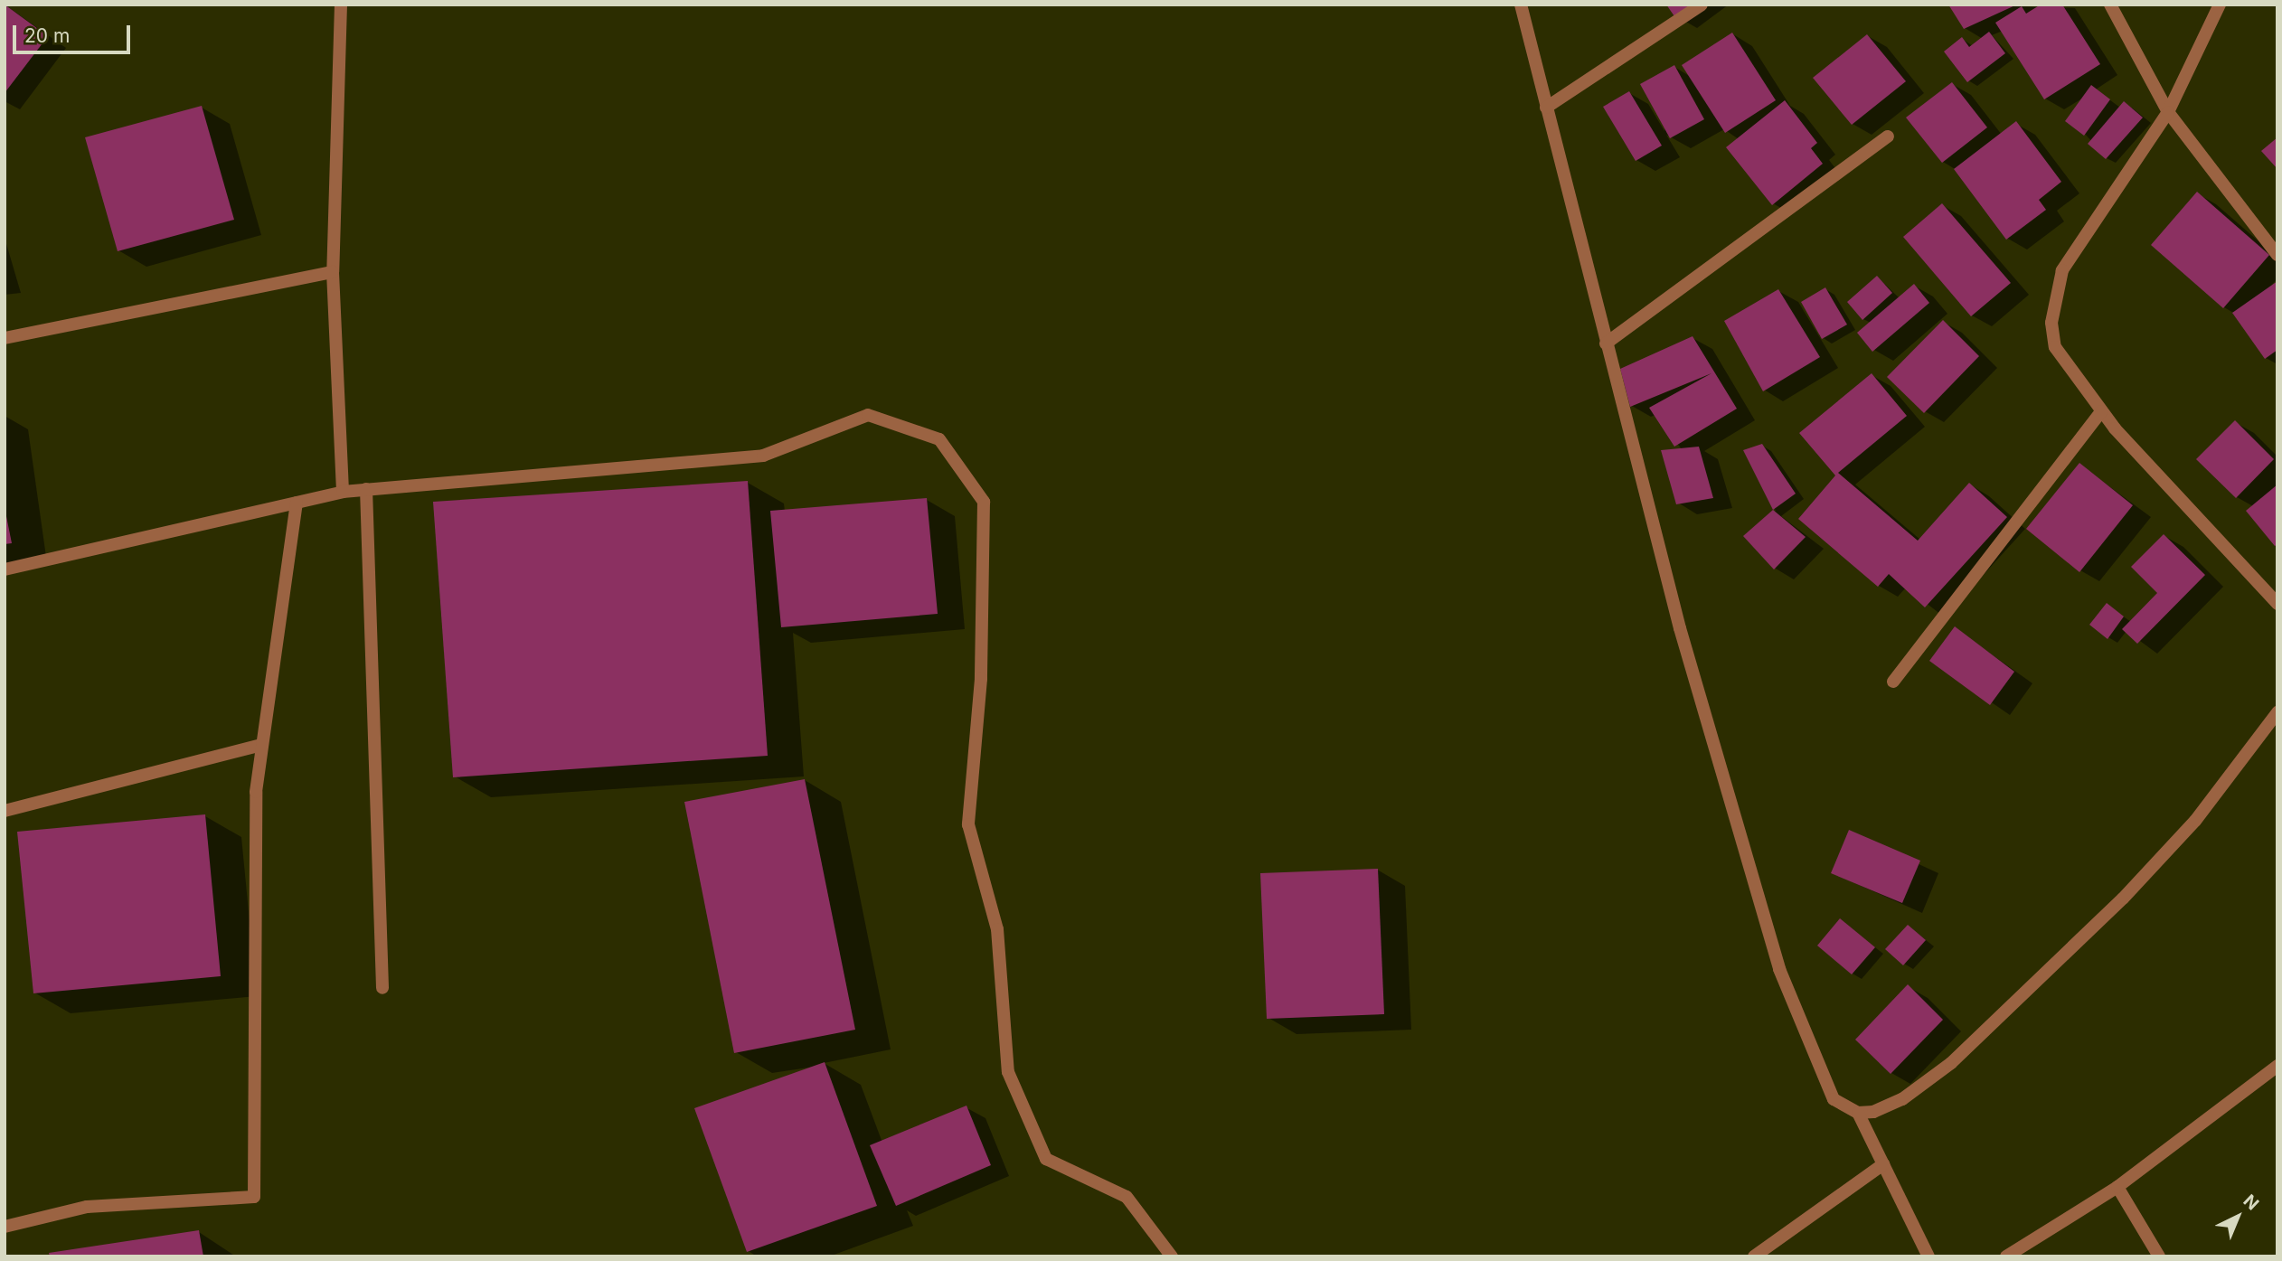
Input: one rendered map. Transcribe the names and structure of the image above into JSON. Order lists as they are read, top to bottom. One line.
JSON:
{"scale_bar":"20 m","north":"top right"}
